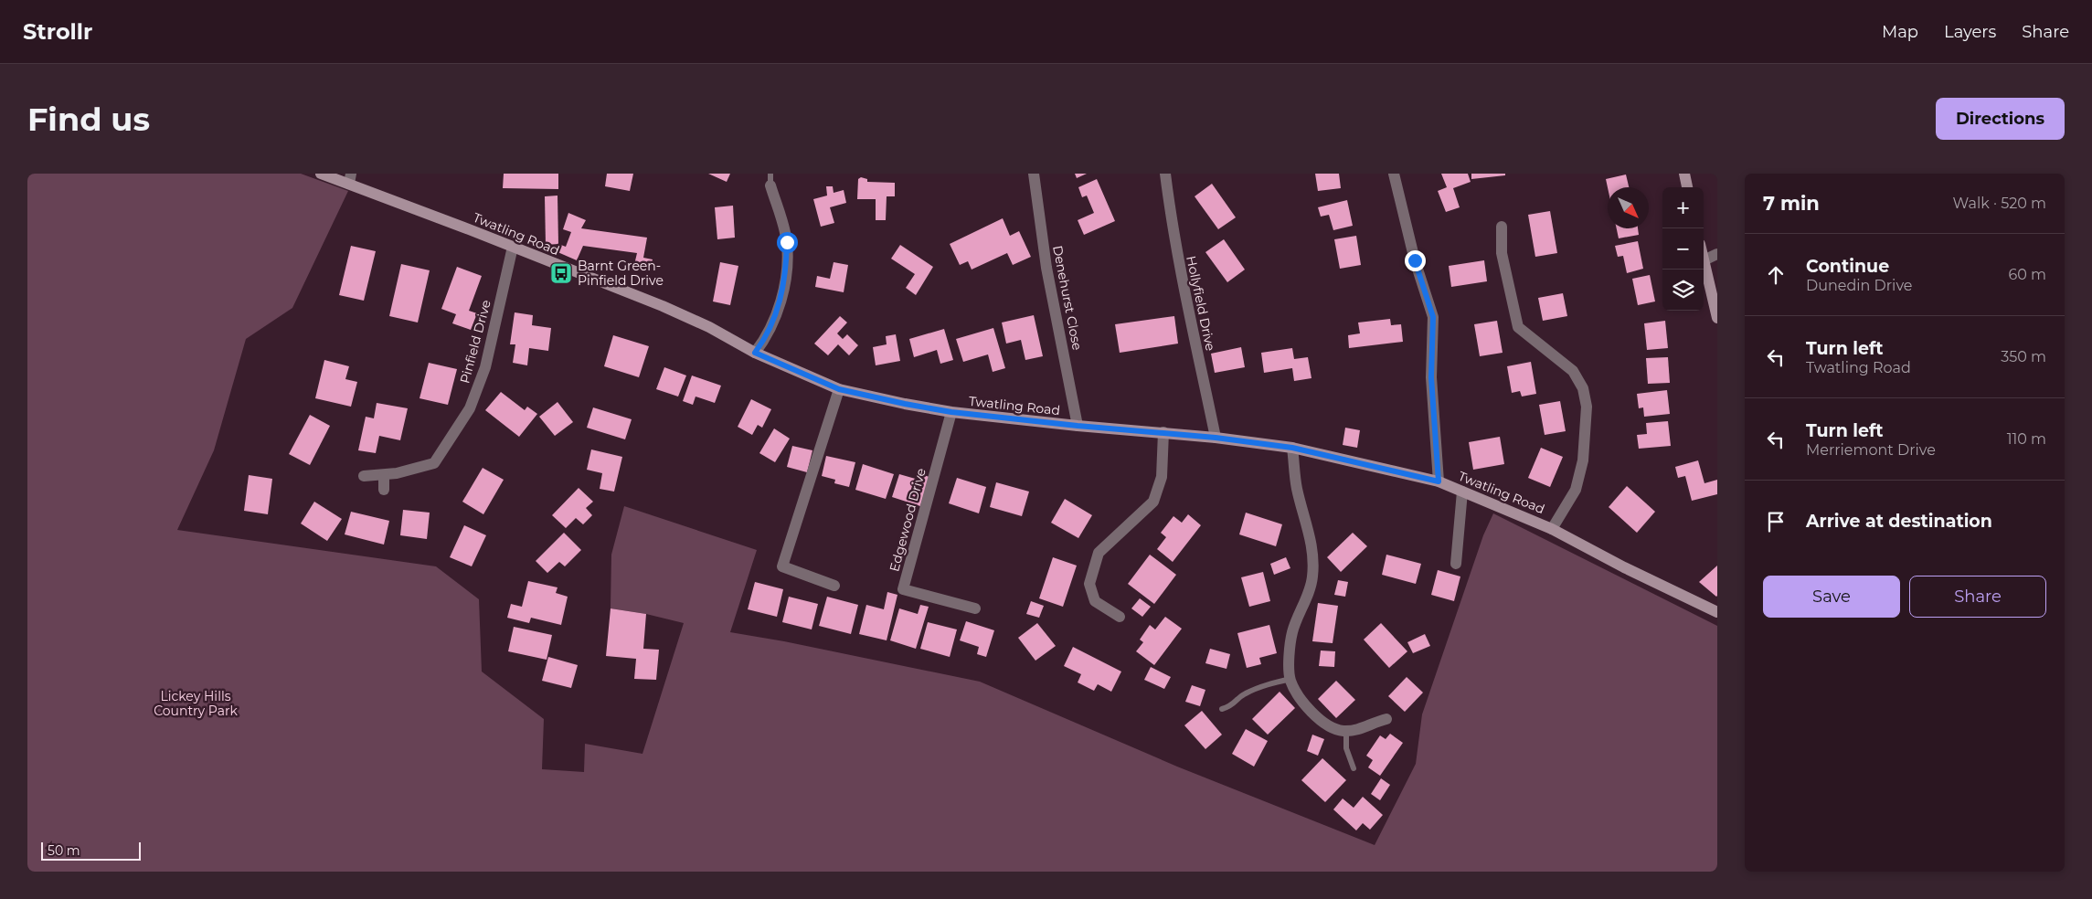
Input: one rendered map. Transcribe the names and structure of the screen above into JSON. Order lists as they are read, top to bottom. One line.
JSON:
{"streets":{"street":["Twatling Road","Denehurst Close","Hollyfield Drive","Pinfield Drive","Edgewood Drive"]},"crossings":[["Twatling Road","Denehurst Close"],["Twatling Road","Hollyfield Drive"],["Twatling Road","Pinfield Drive"],["Twatling Road","Edgewood Drive"]],"parks":["Lickey Hills Country Park"],"places":{"bus stop":["Barnt Green- Pinfield Drive"]},"scale_bar":"50 m","north":"bottom right","page":{"header":"Strollr","nav":["Map","Layers","Share"],"buttons":["Directions",["Save","Share"]],"title":"Find us","heading":["7 min","Walk · 520 m"],"map_buttons":["+","−"],"list":[["Continue","Dunedin Drive","60 m"],["Turn left","Twatling Road","350 m"],["Turn left","Merriemont Drive","110 m"],"Arrive at destination"],"scale":"50 m"}}
